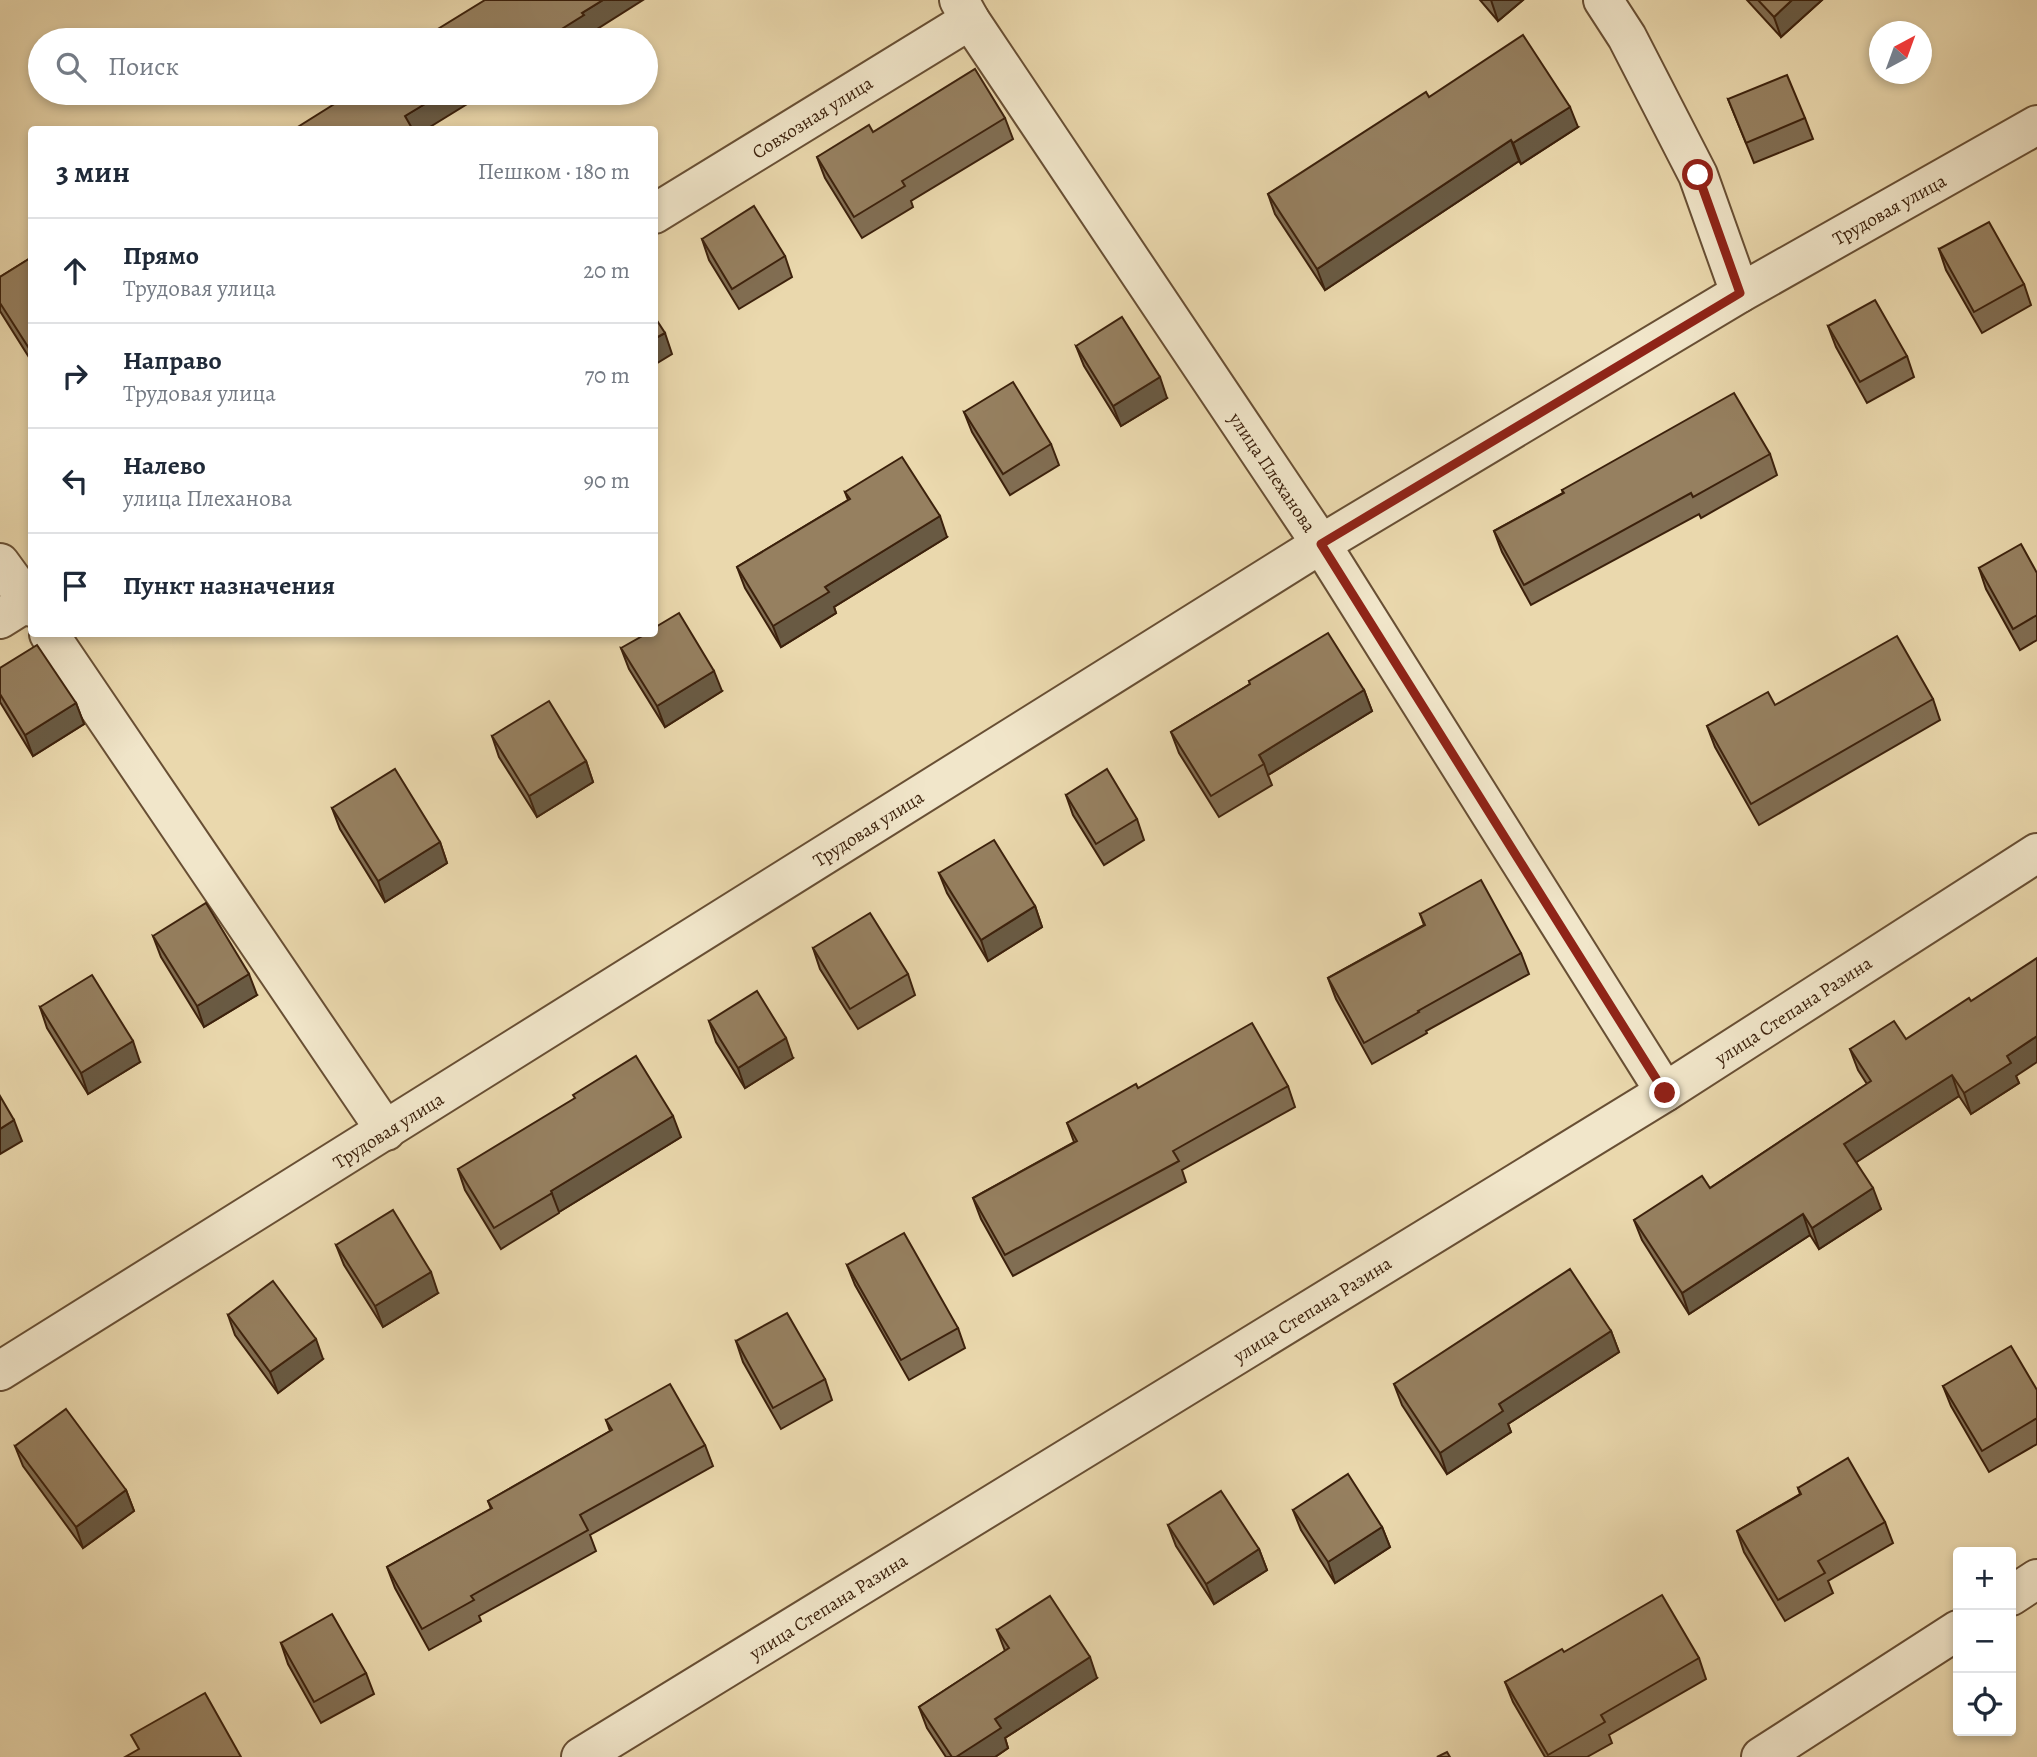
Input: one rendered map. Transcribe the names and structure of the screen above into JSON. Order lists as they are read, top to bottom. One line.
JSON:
{"streets":{"street":["Совхозная улица","Трудовая улица","улица Плеханова","улица Степана Разина"]},"crossings":[["Совхозная улица","улица Плеханова"],["Трудовая улица","улица Плеханова"],["улица Плеханова","улица Степана Разина"]],"north":"top right","page":{"search":"Поиск","heading":["3 мин","Пешком · 180 m"],"list":[["Прямо","Трудовая улица","20 m"],["Направо","Трудовая улица","70 m"],["Налево","улица Плеханова","90 m"],"Пункт назначения"],"map_buttons":["+","−"]}}
